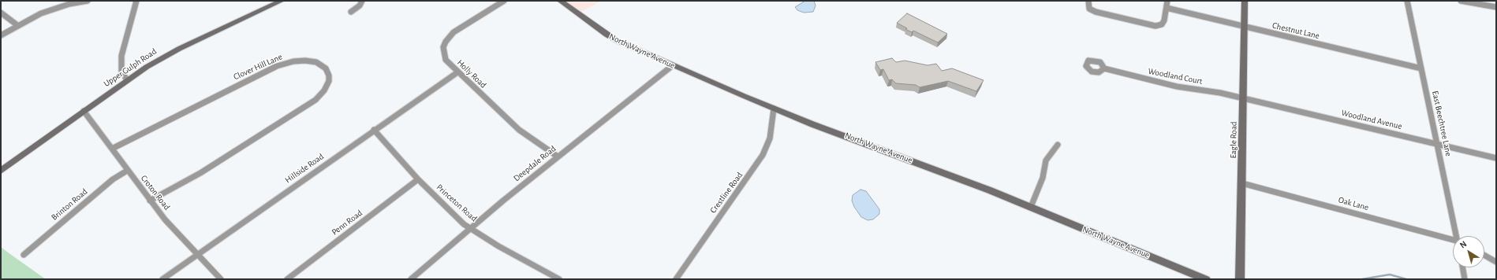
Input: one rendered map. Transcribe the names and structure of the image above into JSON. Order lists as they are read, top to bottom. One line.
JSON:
{"streets":{"street":["Chestnut Lane","North Wayne Avenue","Clover Hill Lane","Upper Gulph Road","Holly Road","Woodland Court","Woodland Avenue","East Beechtree Lane","Eagle Road","Deepdale Road","Hillside Road","Croton Road","Crestline Road","Princeton Road","Oak Lane","Brinton Road","Penn Road"]},"crossings":[["Chestnut Lane","East Beechtree Lane"],["Chestnut Lane","Eagle Road"],["North Wayne Avenue","Deepdale Road"],["North Wayne Avenue","Crestline Road"],["Clover Hill Lane","Croton Road"],["Upper Gulph Road","Croton Road"],["Holly Road","Deepdale Road"],["Holly Road","Hillside Road"],["Woodland Court","Woodland Avenue"],["Woodland Court","Eagle Road"],["Woodland Avenue","East Beechtree Lane"],["Woodland Avenue","Eagle Road"],["Eagle Road","Oak Lane"],["Deepdale Road","Princeton Road"],["Hillside Road","Croton Road"],["Hillside Road","Princeton Road"],["Croton Road","Brinton Road"],["Princeton Road","Penn Road"]],"north":"top left"}
